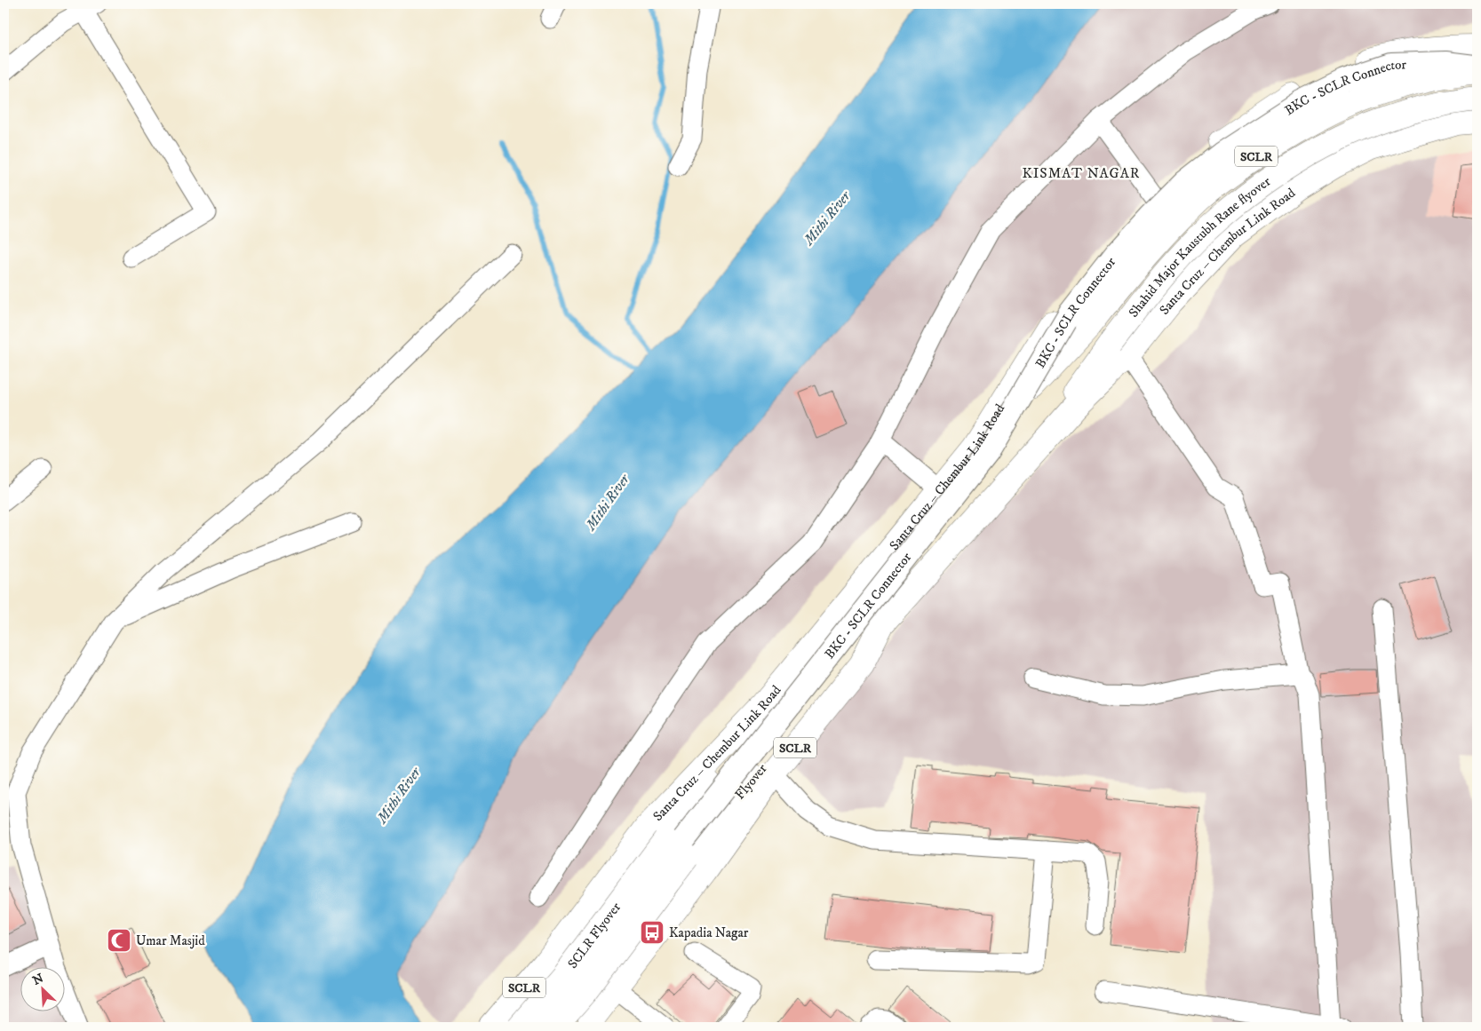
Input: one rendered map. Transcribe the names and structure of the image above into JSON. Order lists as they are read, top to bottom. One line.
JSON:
{"streets":{"highway":["SCLR","Shahid Major Kaustubh Rane flyover","Santa Cruz – Chembur Link Road","Flyover","SCLR Flyover"],"main road":["BKC - SCLR Connector"]},"crossings":[["SCLR","Shahid Major Kaustubh Rane flyover"],["SCLR","Santa Cruz – Chembur Link Road"],["SCLR","Flyover"],["Shahid Major Kaustubh Rane flyover","Santa Cruz – Chembur Link Road"],["Shahid Major Kaustubh Rane flyover","Flyover"],["Santa Cruz – Chembur Link Road","SCLR Flyover"]],"districts":["KISMAT NAGAR"],"water":["Mithi River"],"places":{"bus stop":["Kapadia Nagar"],"mosque":["Umar Masjid"]},"north":"top left"}
